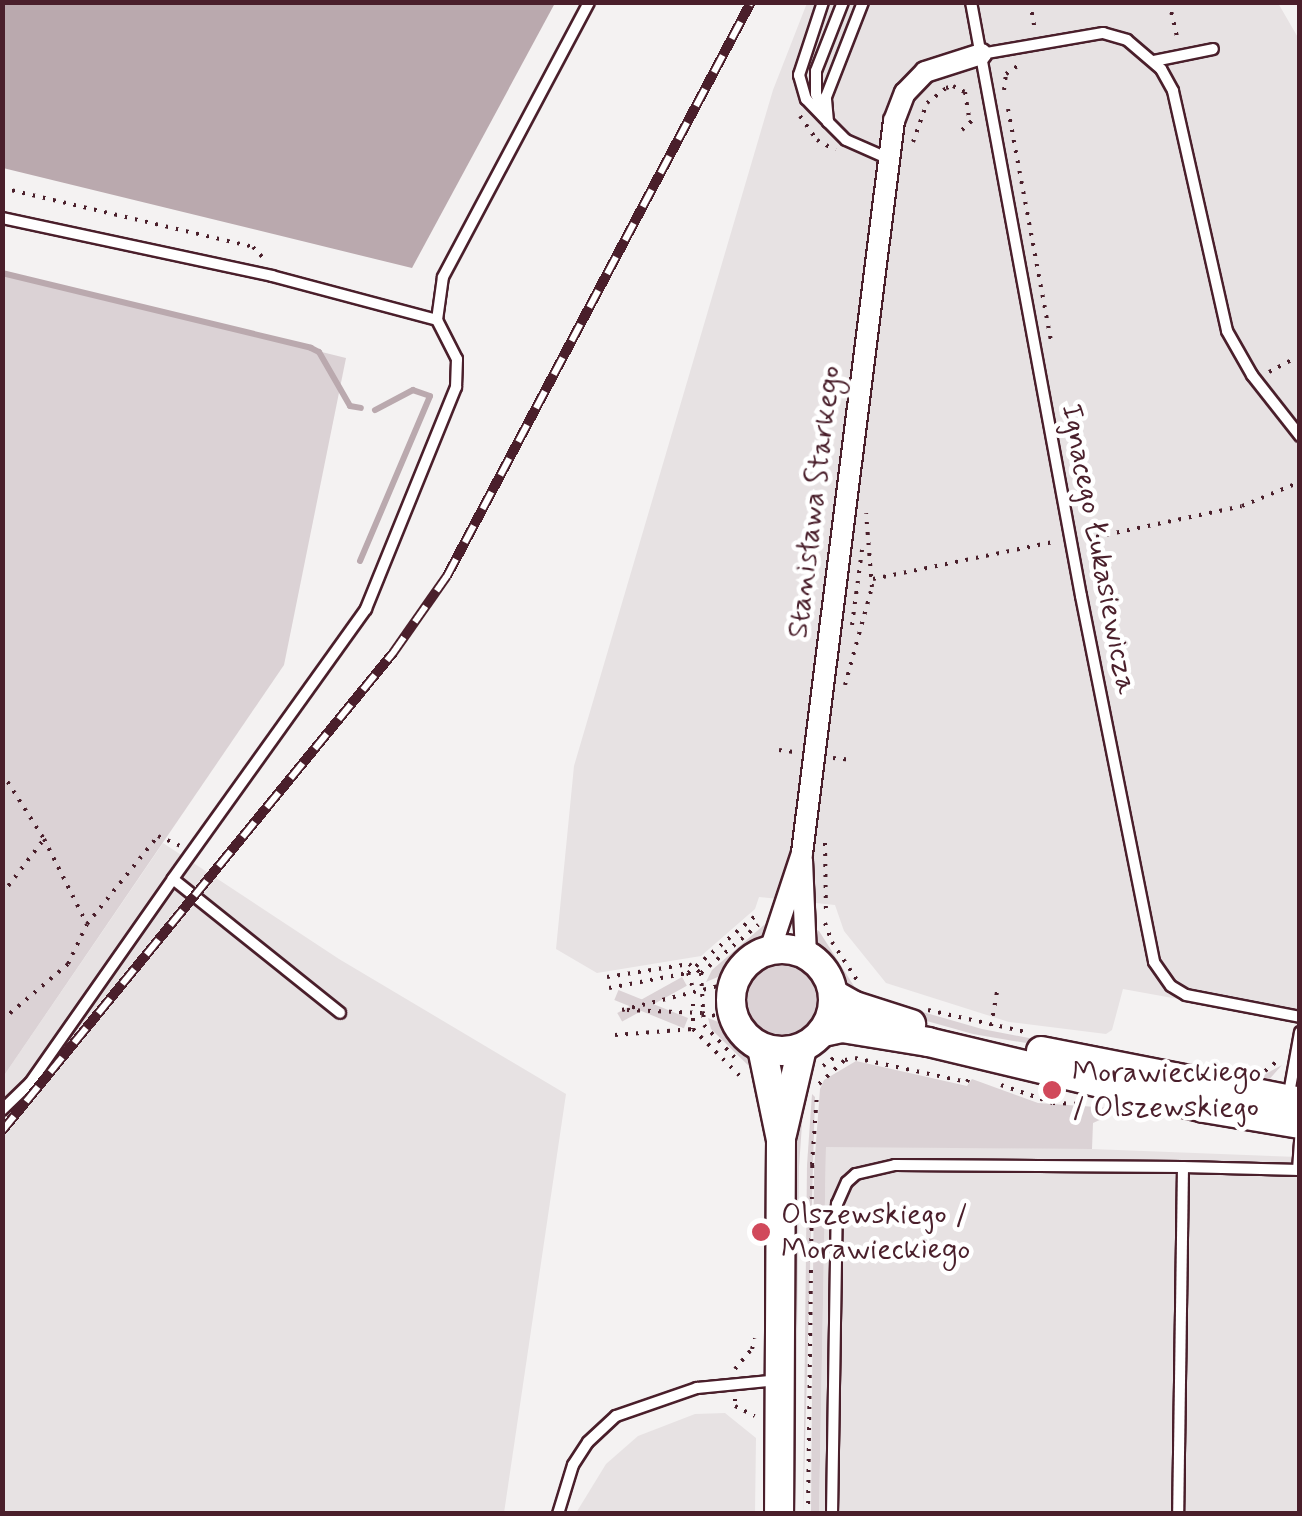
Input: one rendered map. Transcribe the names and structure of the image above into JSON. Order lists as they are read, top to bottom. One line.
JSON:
{"streets":{"street":["Stanisława Starkego"],"lane":["Ignacego Łukasiewicza"]},"crossings":[["Stanisława Starkego","Ignacego Łukasiewicza"]],"places":["Morawieckiego / Olszewskiego","Olszewskiego / Morawieckiego"]}
